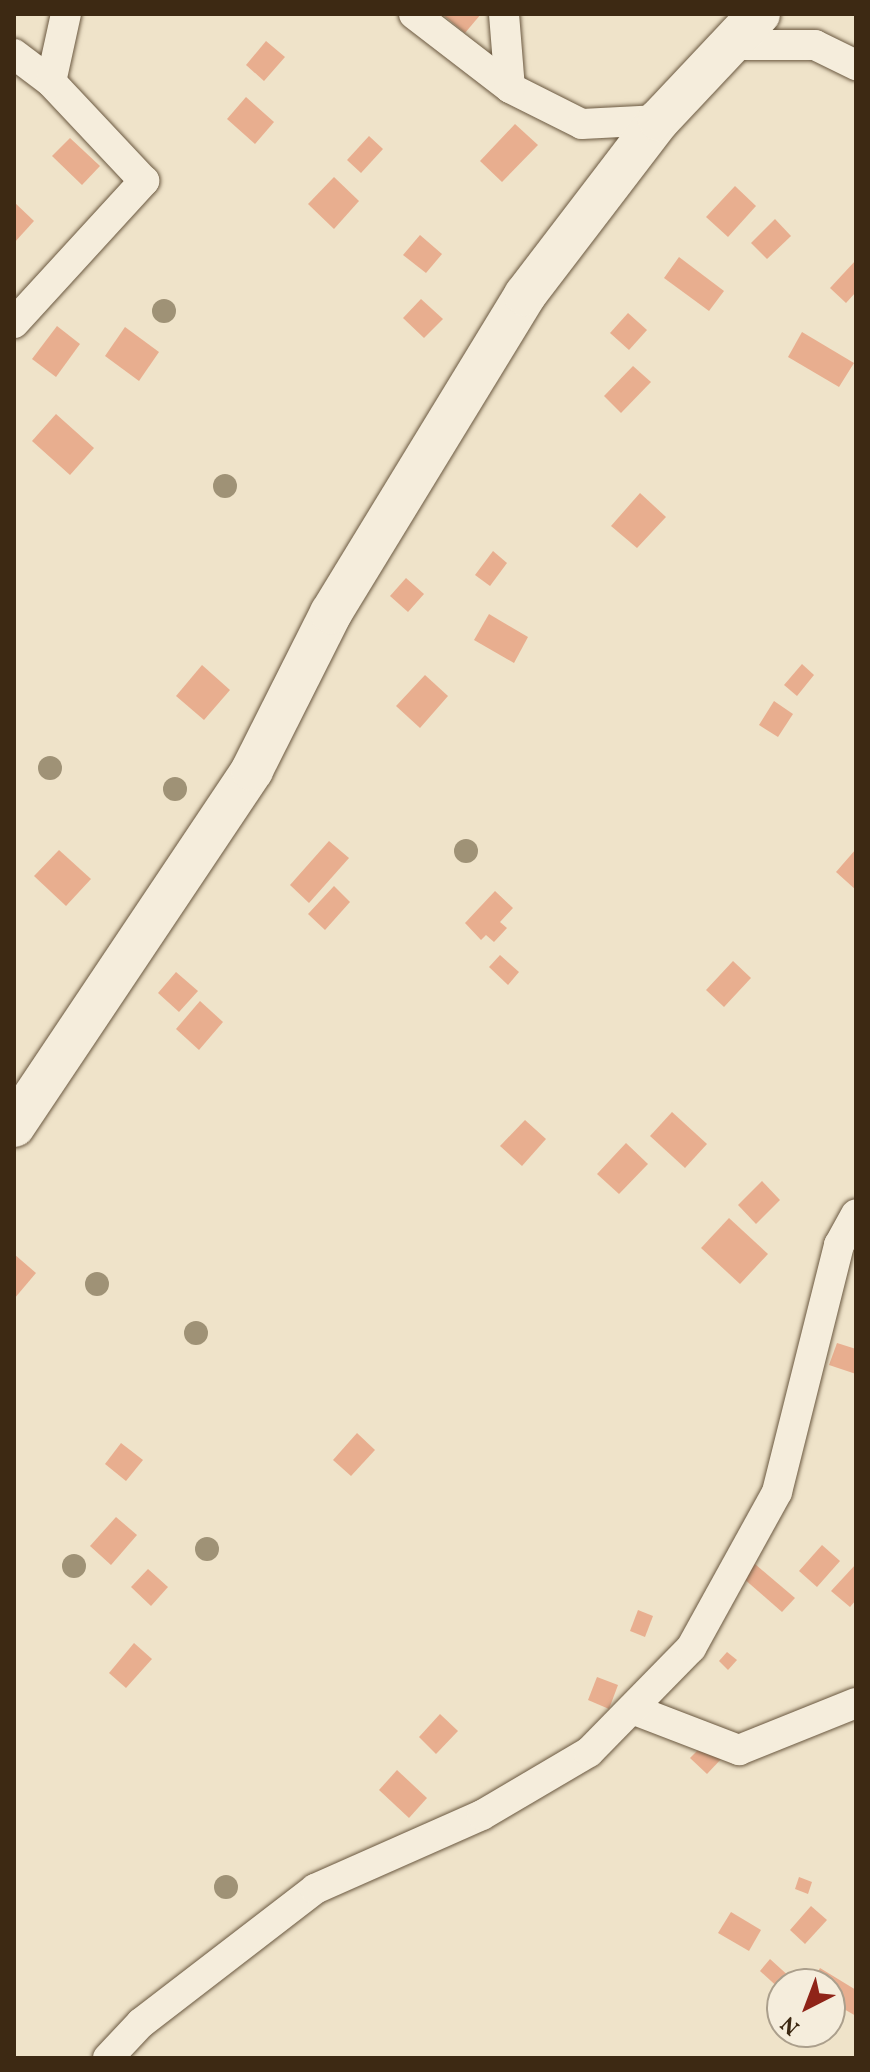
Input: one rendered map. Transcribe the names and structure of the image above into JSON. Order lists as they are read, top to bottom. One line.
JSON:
{"north":"bottom left"}
